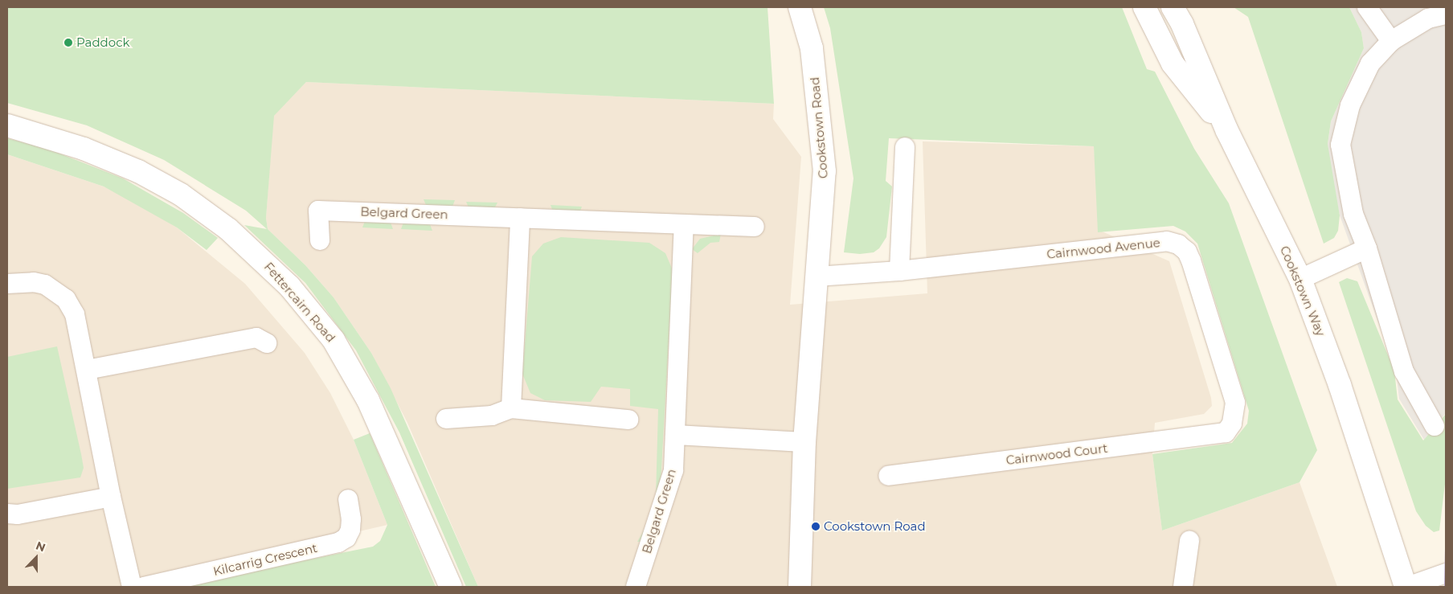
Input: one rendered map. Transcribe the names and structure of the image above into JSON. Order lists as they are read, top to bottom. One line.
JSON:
{"streets":{"street":["Cookstown Road","Belgard Green","Cairnwood Avenue","Cookstown Way","Fettercairn Road","Cairnwood Court","Kilcarrig Crescent"]},"crossings":[["Cookstown Road","Cairnwood Avenue"],["Cairnwood Avenue","Cairnwood Court"]],"places":["Paddock","Cookstown Road"],"north":"top"}
